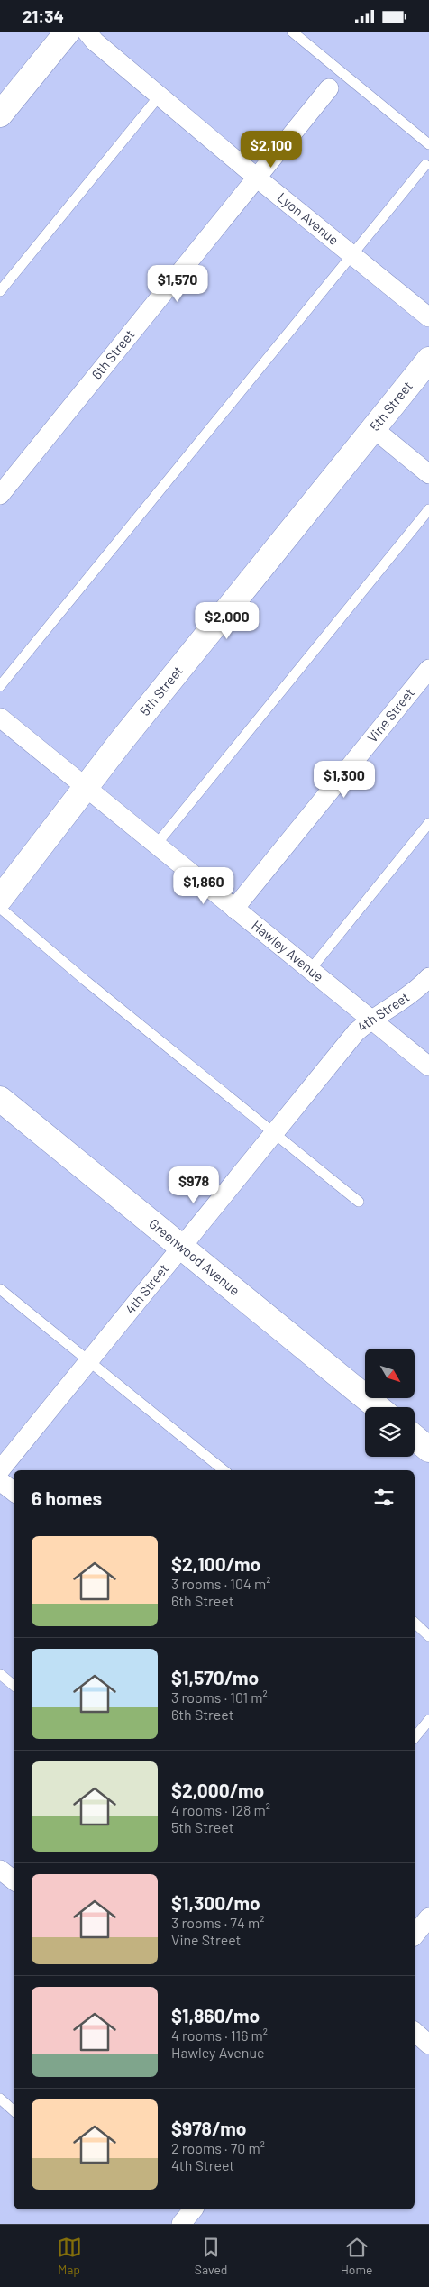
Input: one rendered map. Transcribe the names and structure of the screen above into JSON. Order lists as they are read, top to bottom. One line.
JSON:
{"streets":{"street":["Lyon Avenue","6th Street","5th Street","Vine Street","Hawley Avenue","4th Street","Greenwood Avenue"]},"crossings":[["Lyon Avenue","6th Street"],["5th Street","Hawley Avenue"],["Vine Street","Hawley Avenue"],["Hawley Avenue","4th Street"],["4th Street","Greenwood Avenue"]],"north":"bottom right","page":{"status":"21:34","price":["$2,100","$1,570","$2,000","$1,300","$1,860","$978"],"heading":"6 homes","list":[{"name":"$2,100/mo","note":"3 rooms · 104 m² · 6th Street"},{"name":"$1,570/mo","note":"3 rooms · 101 m² · 6th Street"},{"name":"$2,000/mo","note":"4 rooms · 128 m² · 5th Street"},{"name":"$1,300/mo","note":"3 rooms · 74 m² · Vine Street"},{"name":"$1,860/mo","note":"4 rooms · 116 m² · Hawley Avenue"},{"name":"$978/mo","note":"2 rooms · 70 m² · 4th Street"}],"tabs":["Map","Saved","Home"]}}
